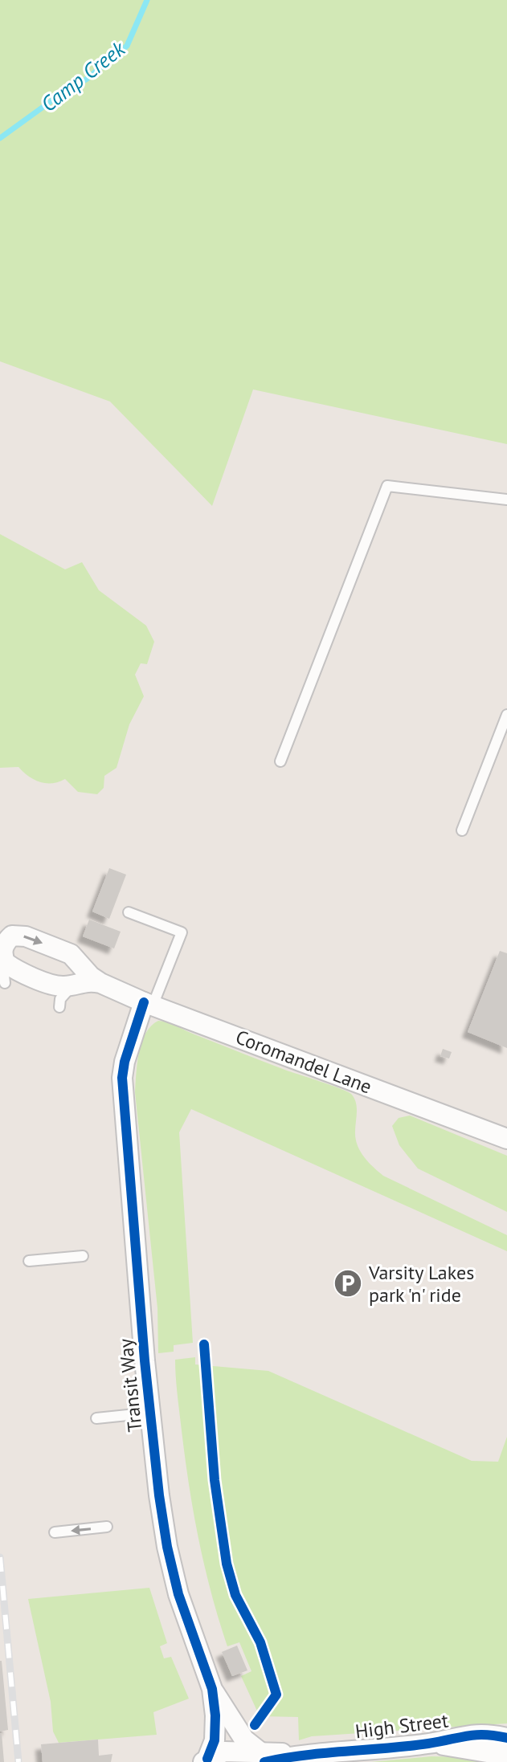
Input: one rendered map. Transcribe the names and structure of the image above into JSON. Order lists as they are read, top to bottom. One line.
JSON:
{"streets":{"street":["Coromandel Lane","Transit Way","High Street"]},"crossings":[["Coromandel Lane","Transit Way"],["Transit Way","High Street"]],"water":["Camp Creek"],"places":{"parking":["Varsity Lakes park 'n' ride"]}}
